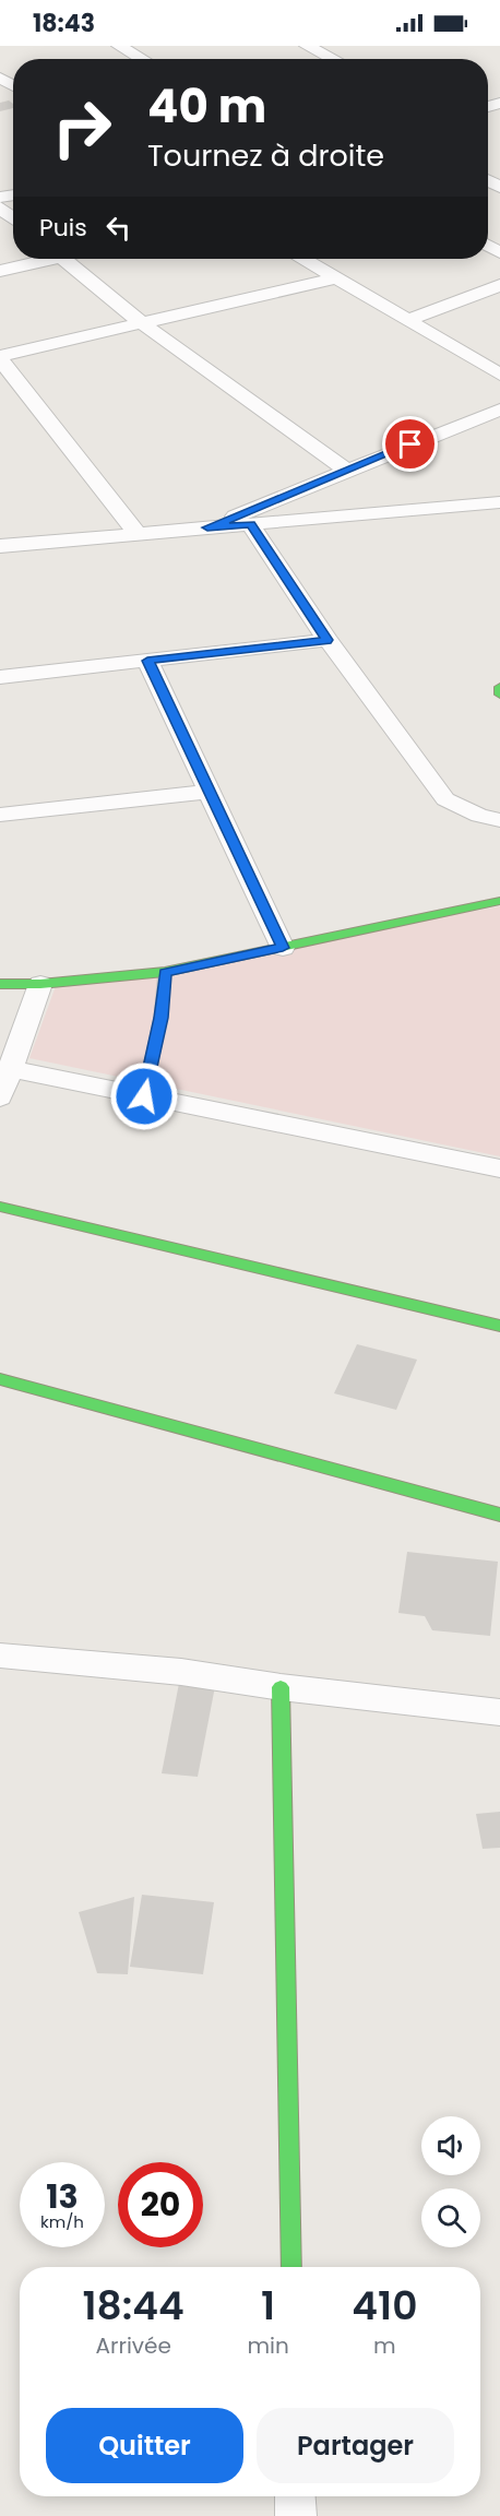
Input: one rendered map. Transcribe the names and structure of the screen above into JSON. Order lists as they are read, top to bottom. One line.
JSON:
{"page":{"status":"18:43","turn":["40 m","Tournez à droite"],"then":"Puis","speed":"13 km/h","limit":"20","eta":["18:44","Arrivée","1","min","410","m"],"buttons":["Quitter","Partager"]}}
